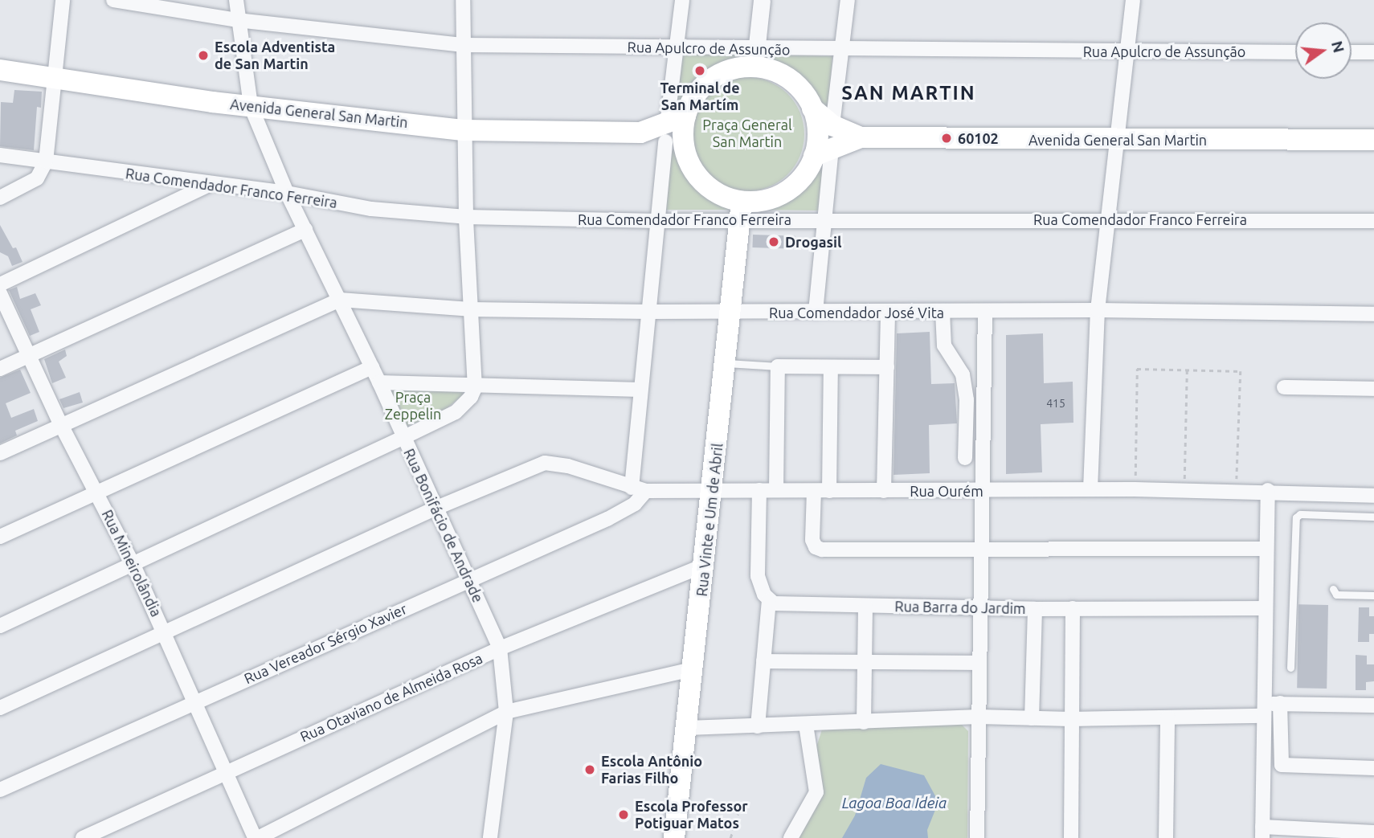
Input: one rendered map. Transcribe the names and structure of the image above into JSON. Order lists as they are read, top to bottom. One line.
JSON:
{"streets":{"main road":["Avenida General San Martin","Rua Vinte e Um de Abril"],"street":["Rua Apulcro de Assunção","Rua Comendador Franco Ferreira","Rua Comendador José Vita","Rua Ourém","Rua Bonifácio de Andrade","Rua Mineirolândia","Rua Barra do Jardim","Rua Vereador Sérgio Xavier","Rua Otaviano de Almeida Rosa"]},"crossings":[["Rua Apulcro de Assunção","Avenida General San Martin"],["Rua Apulcro de Assunção","Rua Comendador Franco Ferreira"],["Rua Apulcro de Assunção","Rua Vinte e Um de Abril"],["Rua Apulcro de Assunção","Rua Bonifácio de Andrade"],["Avenida General San Martin","Rua Comendador Franco Ferreira"],["Avenida General San Martin","Rua Vinte e Um de Abril"],["Avenida General San Martin","Rua Bonifácio de Andrade"],["Rua Comendador Franco Ferreira","Rua Vinte e Um de Abril"],["Rua Comendador Franco Ferreira","Rua Bonifácio de Andrade"],["Rua Comendador José Vita","Rua Vinte e Um de Abril"],["Rua Comendador José Vita","Rua Bonifácio de Andrade"],["Rua Ourém","Rua Vinte e Um de Abril"],["Rua Ourém","Rua Bonifácio de Andrade"],["Rua Ourém","Rua Mineirolândia"],["Rua Ourém","Rua Vereador Sérgio Xavier"],["Rua Vinte e Um de Abril","Rua Otaviano de Almeida Rosa"],["Rua Bonifácio de Andrade","Rua Vereador Sérgio Xavier"],["Rua Bonifácio de Andrade","Rua Otaviano de Almeida Rosa"],["Rua Mineirolândia","Rua Vereador Sérgio Xavier"],["Rua Mineirolândia","Rua Otaviano de Almeida Rosa"]],"districts":["SAN MARTIN"],"water":["Lagoa Boa Ideia"],"parks":["Praça General San Martin","Praça Zeppelin"],"places":["Escola Adventista de San Martin","Terminal de San Martím","60102","Drogasil","Escola Antônio Farias Filho","Escola Professor Potiguar Matos"],"house_numbers":["415"],"north":"right"}
